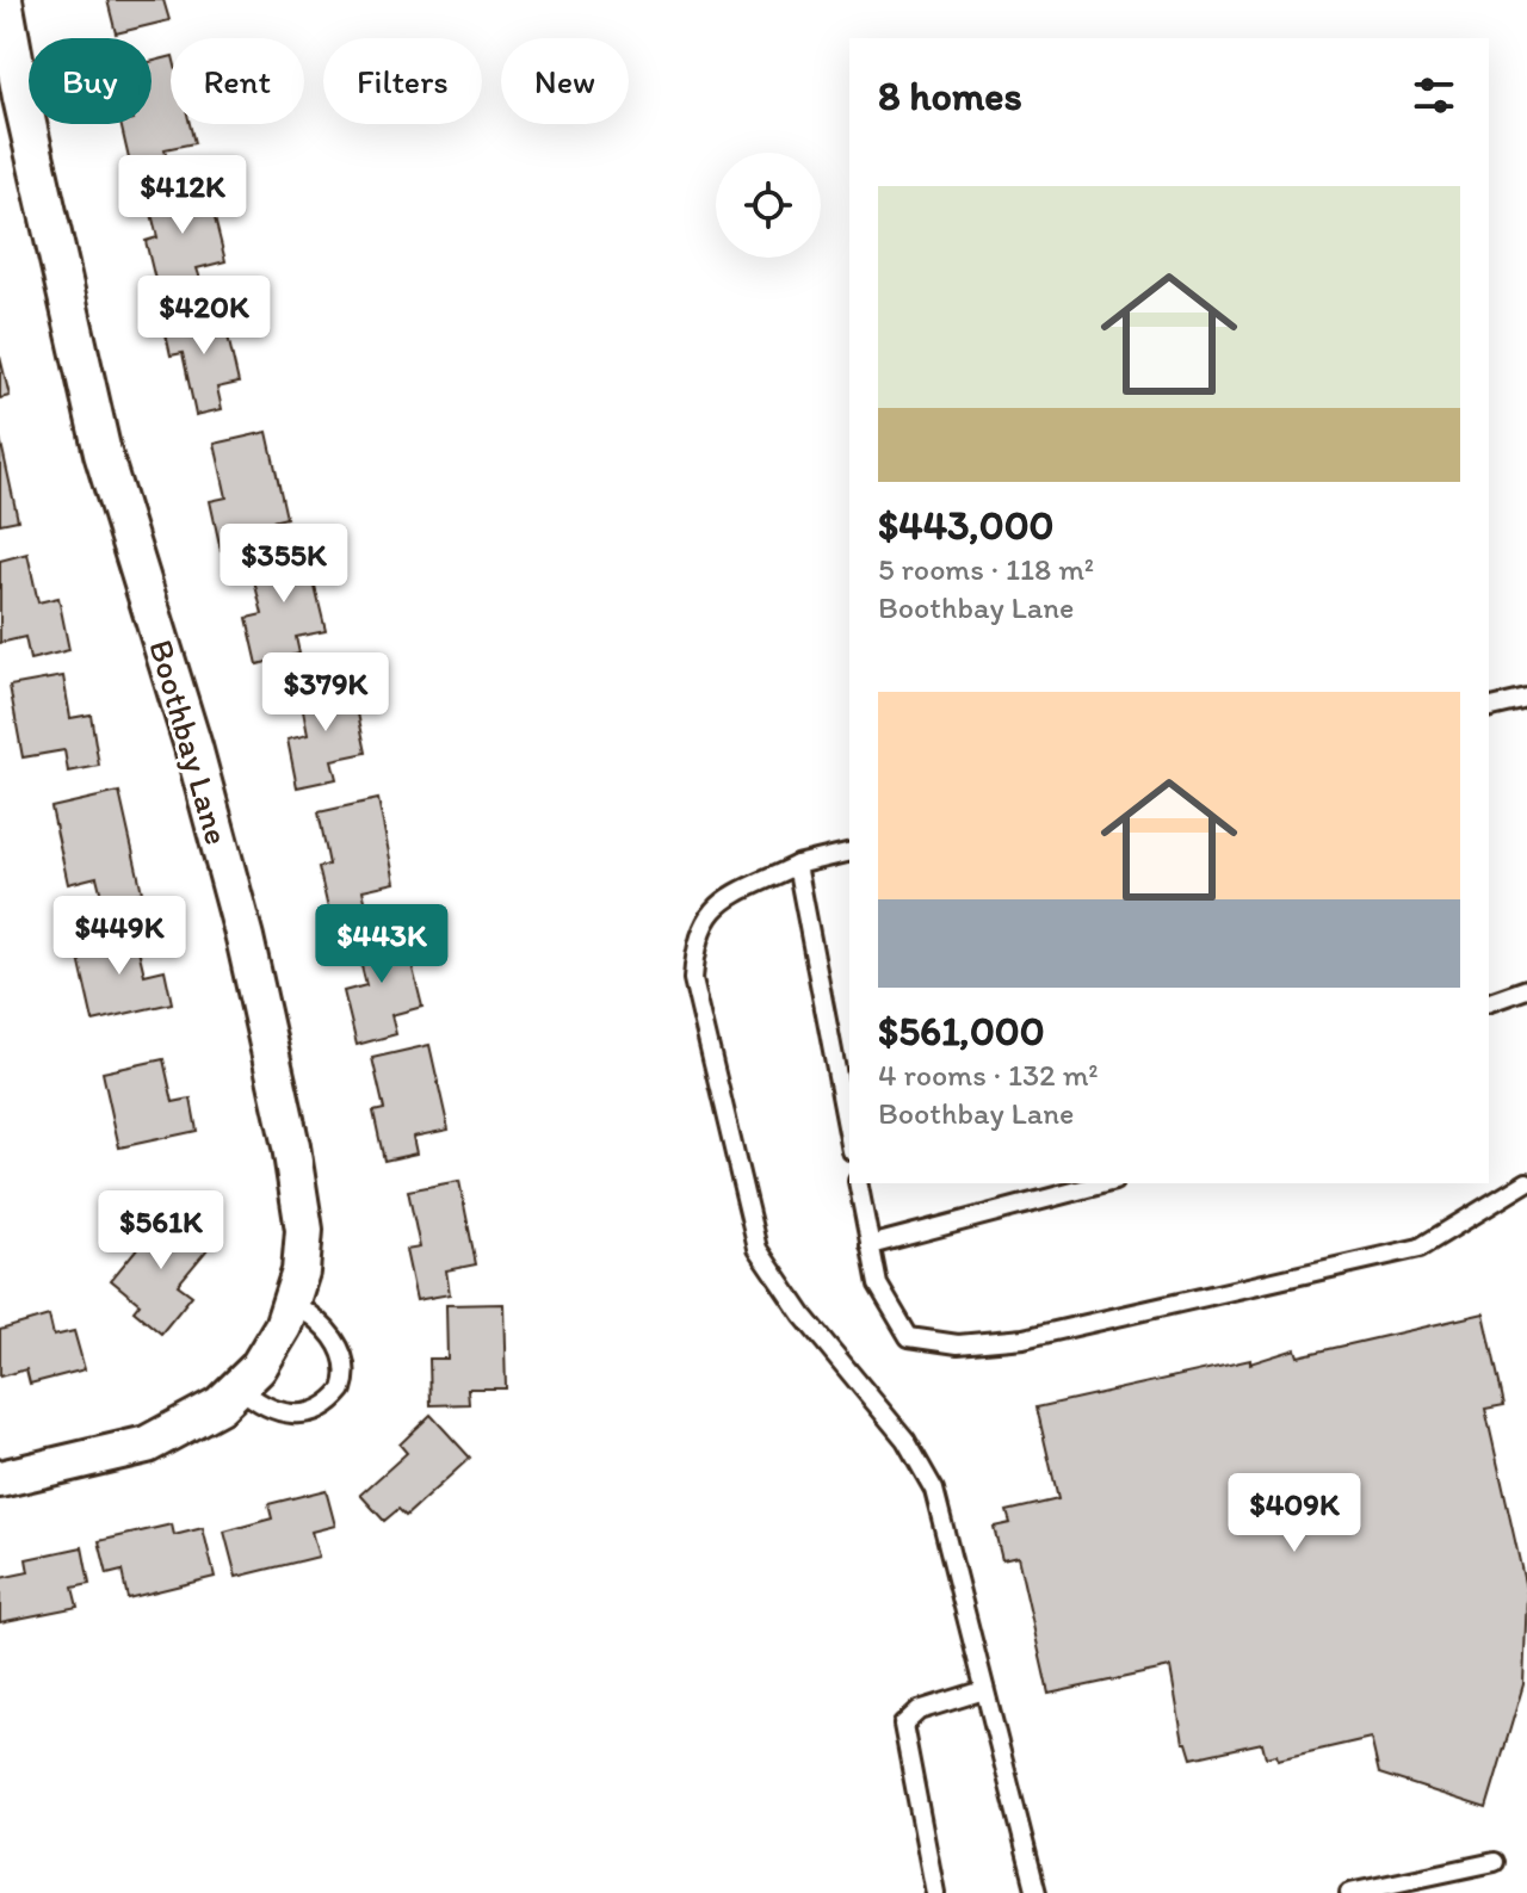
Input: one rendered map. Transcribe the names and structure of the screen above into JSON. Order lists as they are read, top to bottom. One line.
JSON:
{"streets":{"street":["Boothbay Lane"]},"page":{"chip":["Buy","Rent","Filters","New"],"heading":"8 homes","list":[{"name":"$443,000","note":"5 rooms · 118 m² · Boothbay Lane"},{"name":"$561,000","note":"4 rooms · 132 m² · Boothbay Lane"}],"price":["$412K","$420K","$355K","$379K","$449K","$443K","$561K","$409K"]}}
